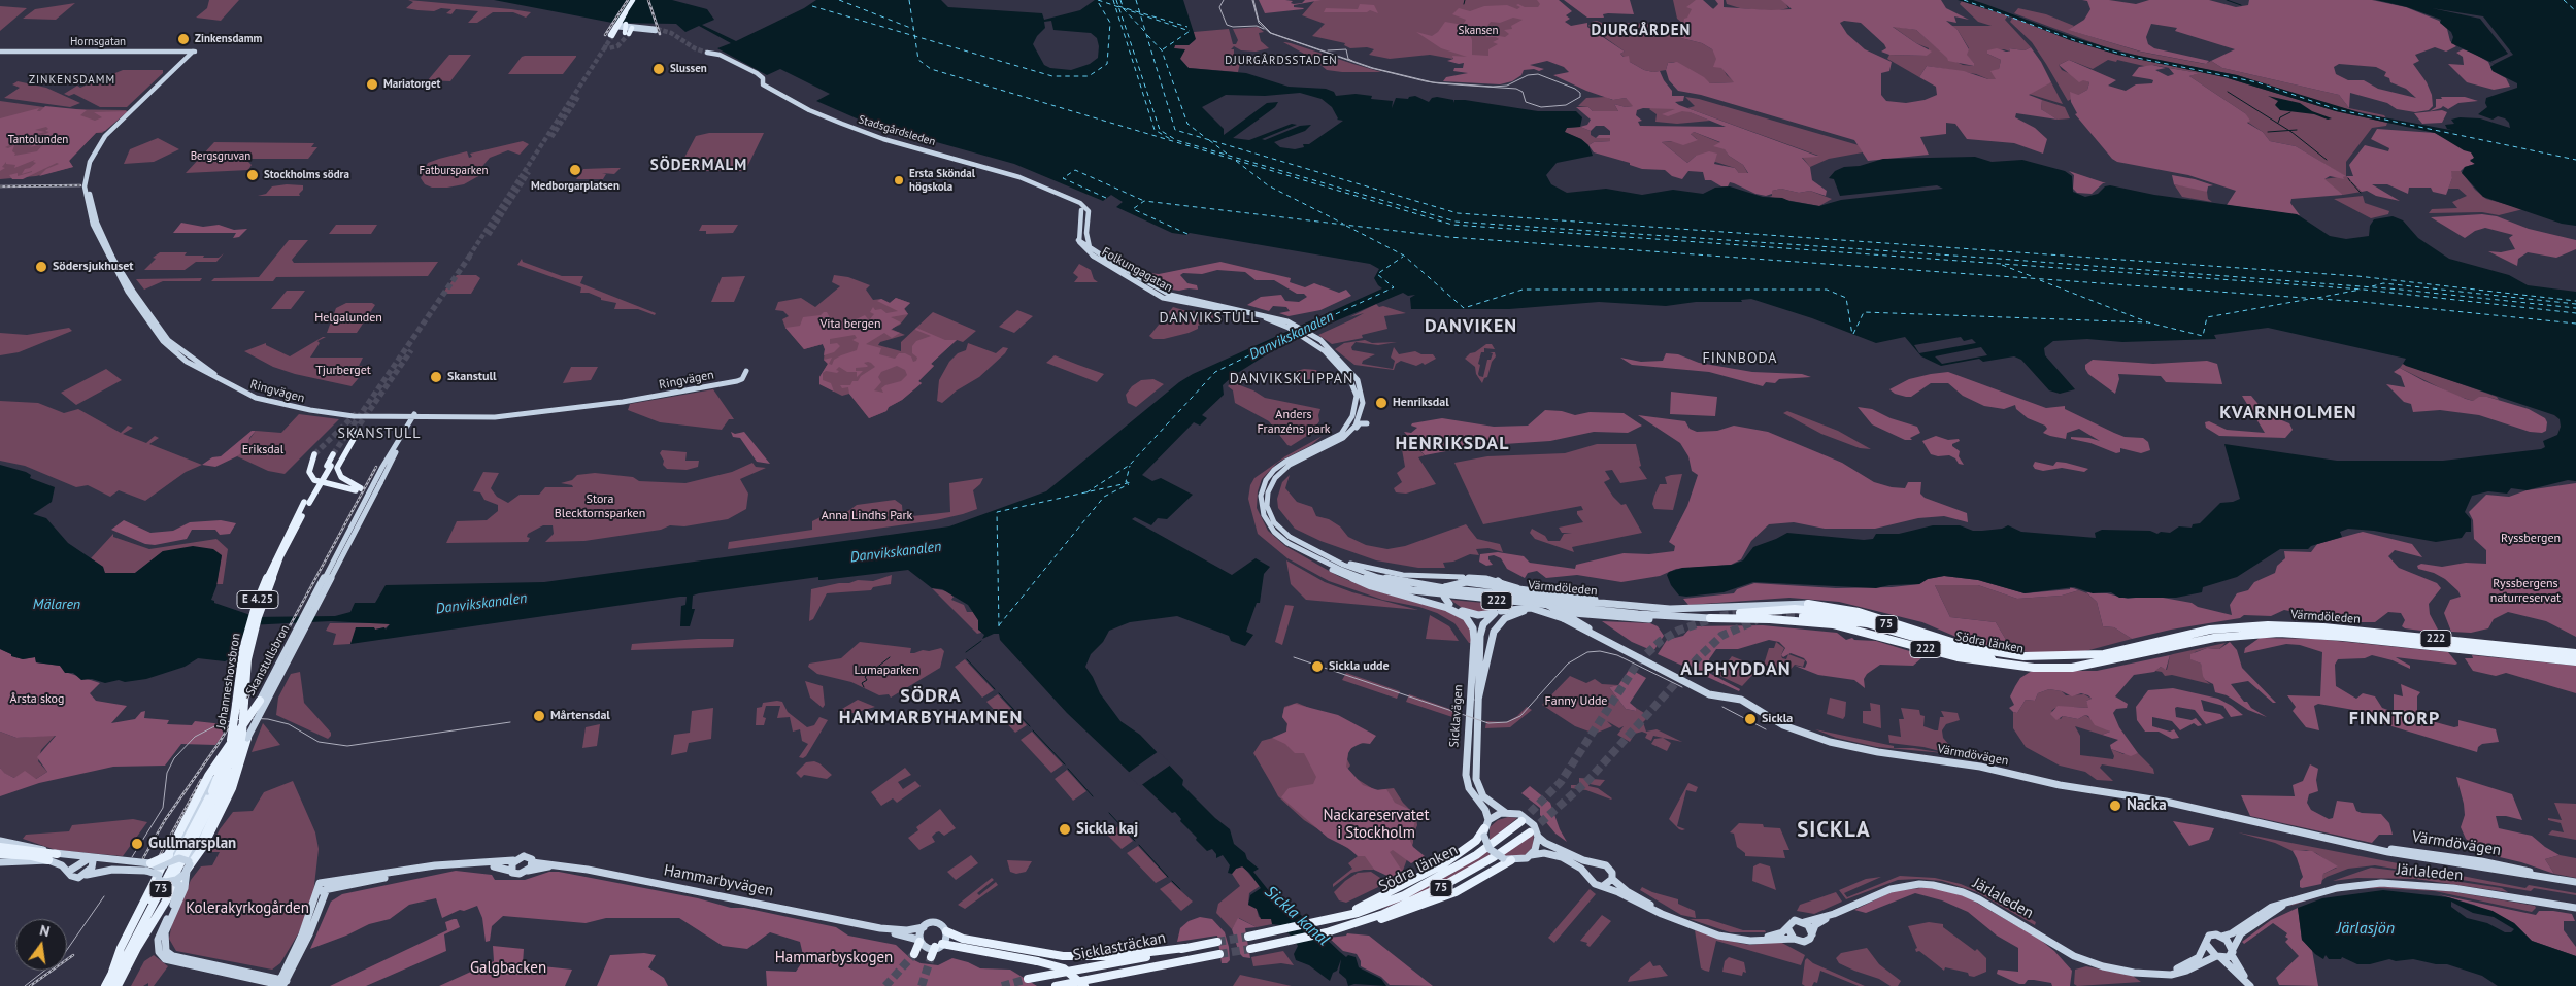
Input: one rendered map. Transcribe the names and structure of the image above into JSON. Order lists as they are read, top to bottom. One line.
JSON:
{"streets":{"highway":["Värmdöleden","E 4.25","222","75","Södra länken","Johanneshovsbron","73","Sicklasträckan"],"main road":["Hornsgatan","Stadsgårdsleden","Folkungagatan","Ringvägen","Skanstullsbron","Sicklavägen","Värmdövägen","Järlaleden","Hammarbyvägen"]},"crossings":[["Hornsgatan","Ringvägen"],["Folkungagatan","222"],["Ringvägen","Skanstullsbron"],["Värmdöleden","222"],["Värmdöleden","Södra länken"],["Värmdöleden","Värmdövägen"],["E 4.25","Johanneshovsbron"],["222","Södra länken"],["222","Värmdövägen"],["75","Södra länken"],["Johanneshovsbron","73"],["Sicklavägen","Värmdövägen"]],"districts":["DJURGÅRDEN","DJURGÅRDSSTADEN","ZINKENSDAMM","SÖDERMALM","DANVIKSTULL","DANVIKEN","FINNBODA","DANVIKSKLIPPAN","KVARNHOLMEN","SKANSTULL","HENRIKSDAL","ALPHYDDAN","SÖDRA HAMMARBYHAMNEN","FINNTORP","SICKLA"],"water":["Danvikskanalen","Mälaren","Sickla kanal","Järlasjön"],"parks":["Skansen","Tantolunden","Bergsgruvan","Fatbursparken","Helgalunden","Vita bergen","Tjurberget","Anders Franzéns park","Eriksdal","Stora Blecktornsparken","Anna Lindhs Park","Ryssbergen","Ryssbergens naturreservat","Lumaparken","Årsta skog","Fanny Udde","Nackareservatet i Stockholm","Kolerakyrkogården","Hammarbyskogen","Galgbacken"],"places":["Zinkensdamm","Slussen","Mariatorget","Medborgarplatsen","Stockholms södra","Ersta Sköndal högskola","Södersjukhuset","Skanstull","Henriksdal","Sickla udde","Mårtensdal","Sickla","Nacka","Sickla kaj","Gullmarsplan"],"north":"top"}
